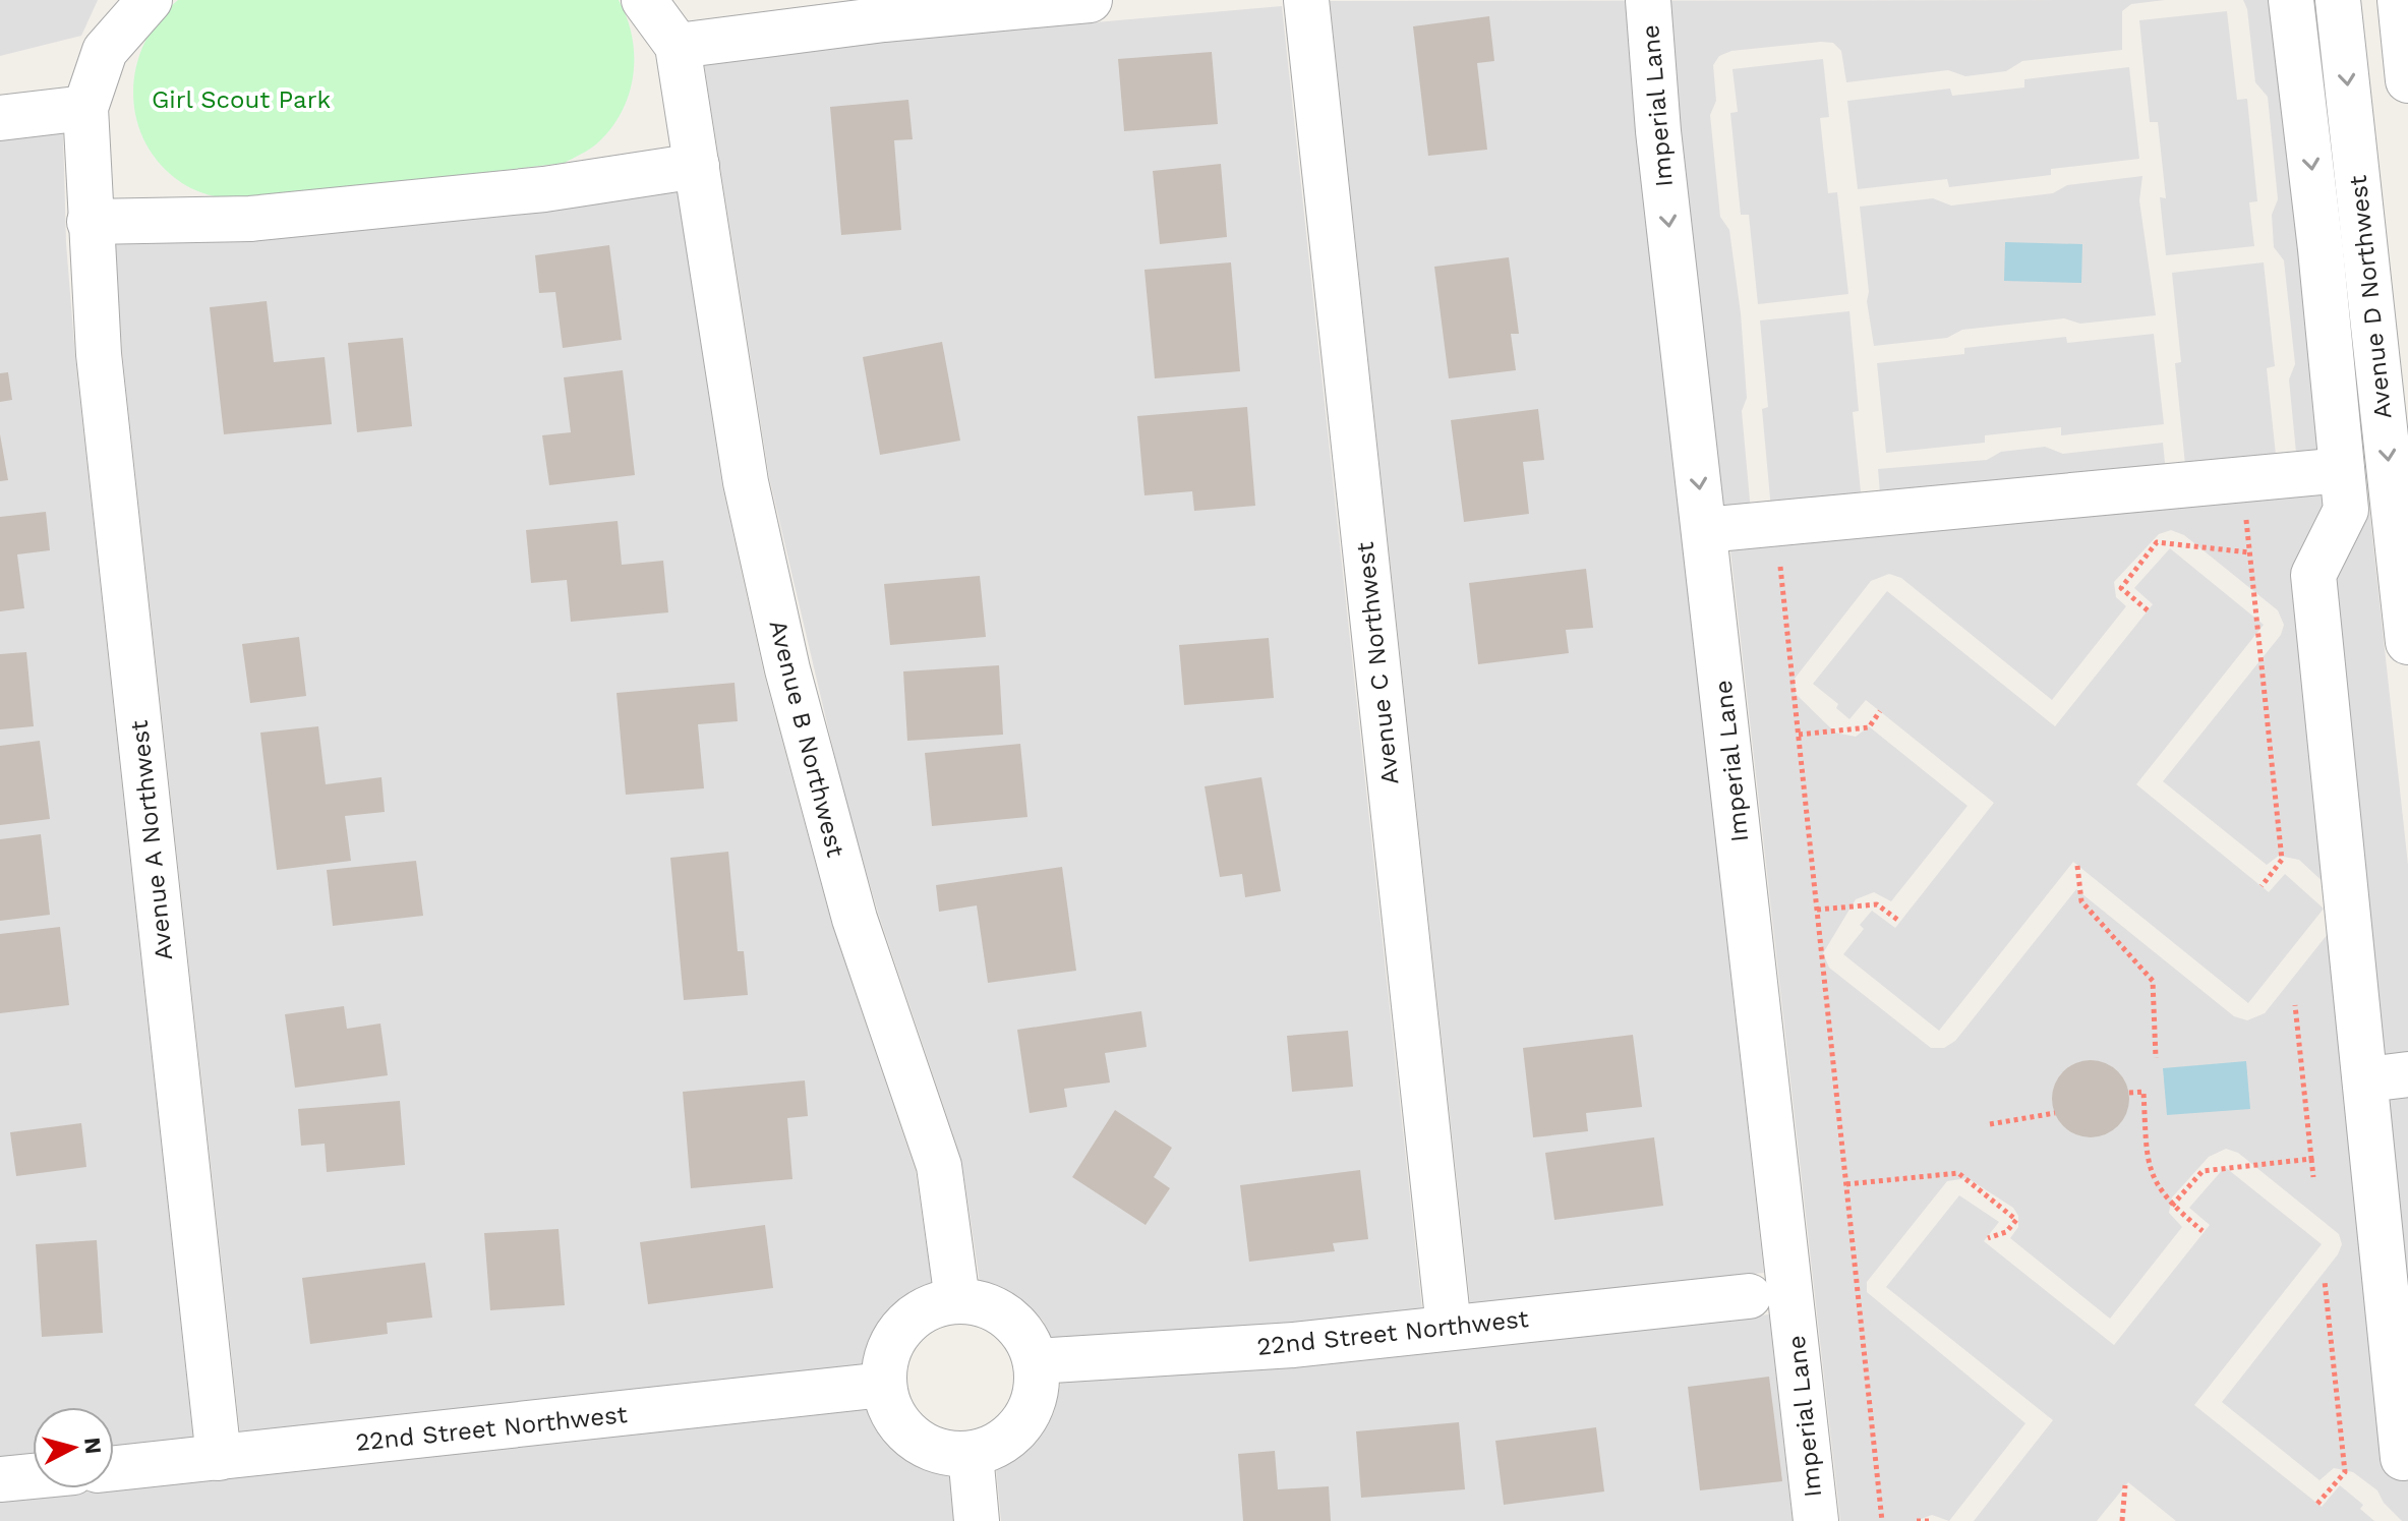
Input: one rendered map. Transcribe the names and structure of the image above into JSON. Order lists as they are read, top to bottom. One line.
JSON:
{"streets":{"street":["Imperial Lane","Avenue D Northwest","Avenue C Northwest","Avenue B Northwest","Avenue A Northwest","22nd Street Northwest"]},"crossings":[["Avenue C Northwest","22nd Street Northwest"],["Avenue B Northwest","22nd Street Northwest"],["Avenue A Northwest","22nd Street Northwest"]],"parks":["Girl Scout Park"],"north":"right"}
